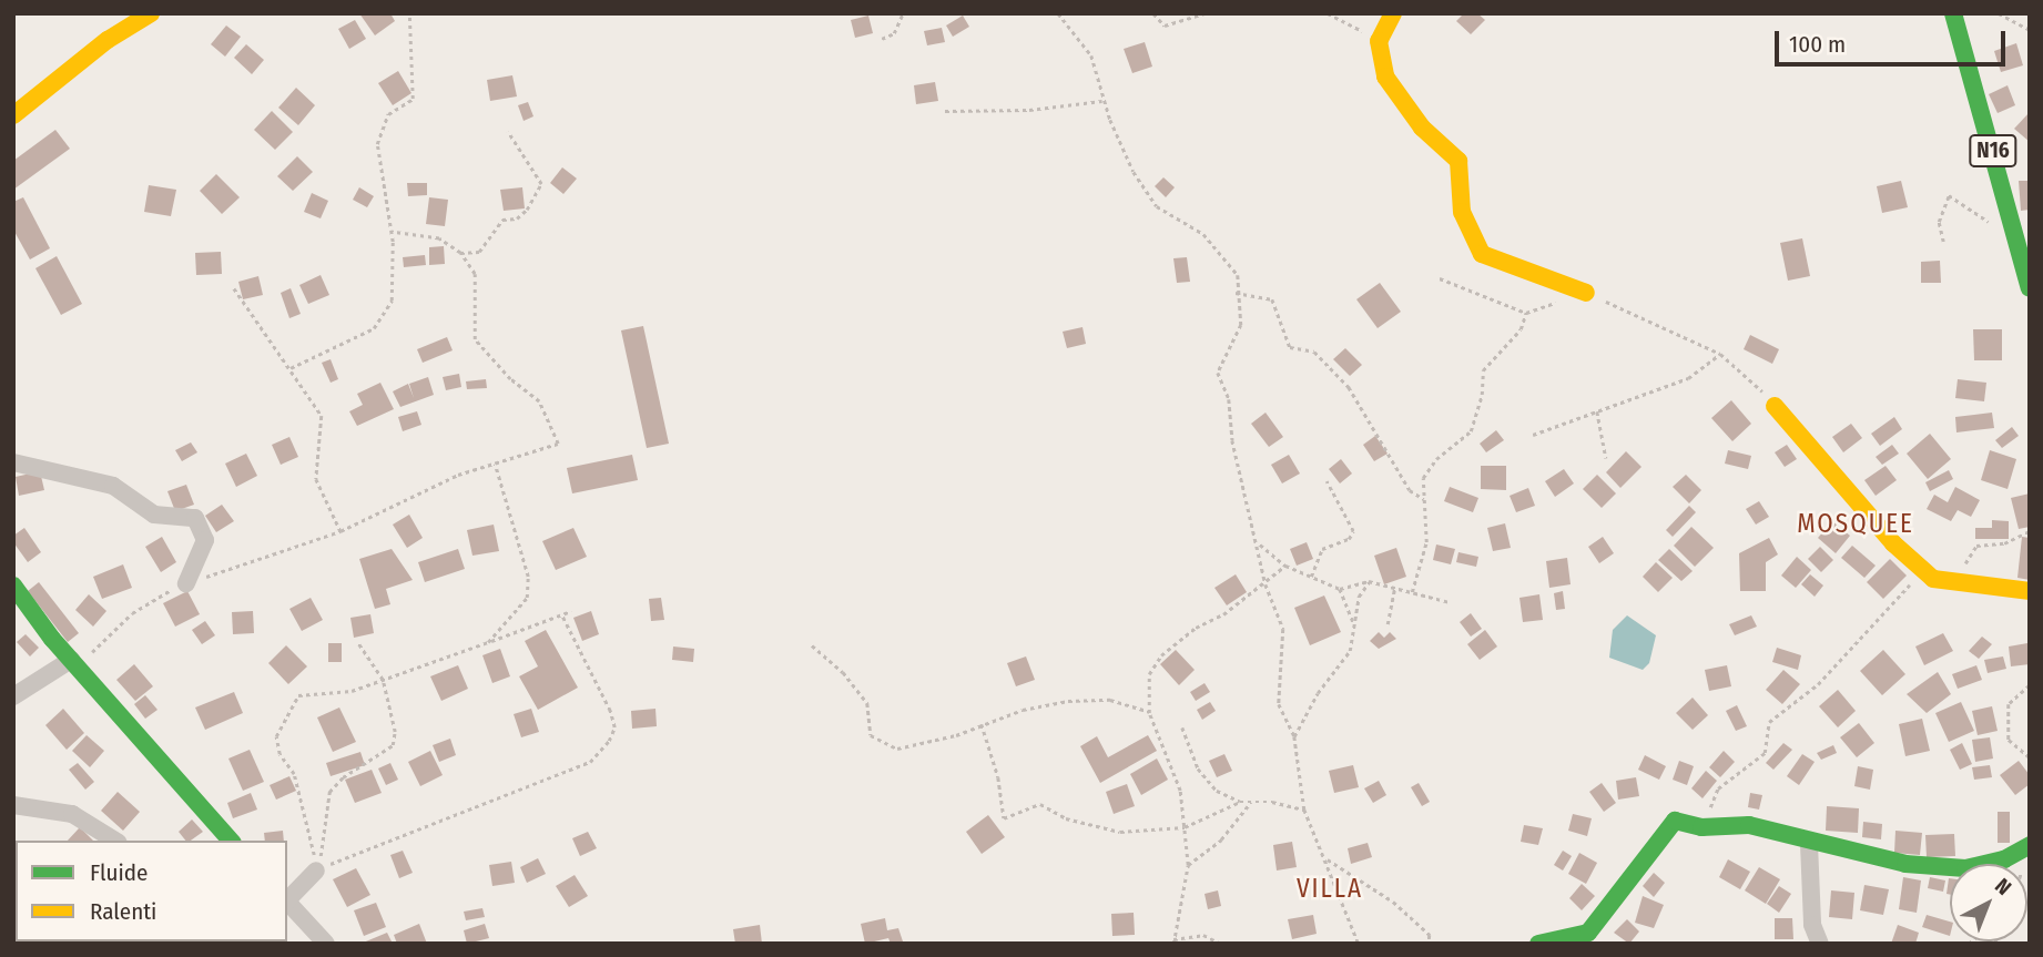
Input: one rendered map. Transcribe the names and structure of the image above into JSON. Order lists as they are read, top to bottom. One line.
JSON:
{"streets":{"street":["N16"]},"districts":["MOSQUEE","VILLA"],"legend":["Fluide","Ralenti"],"scale_bar":"100 m","north":"top right"}
